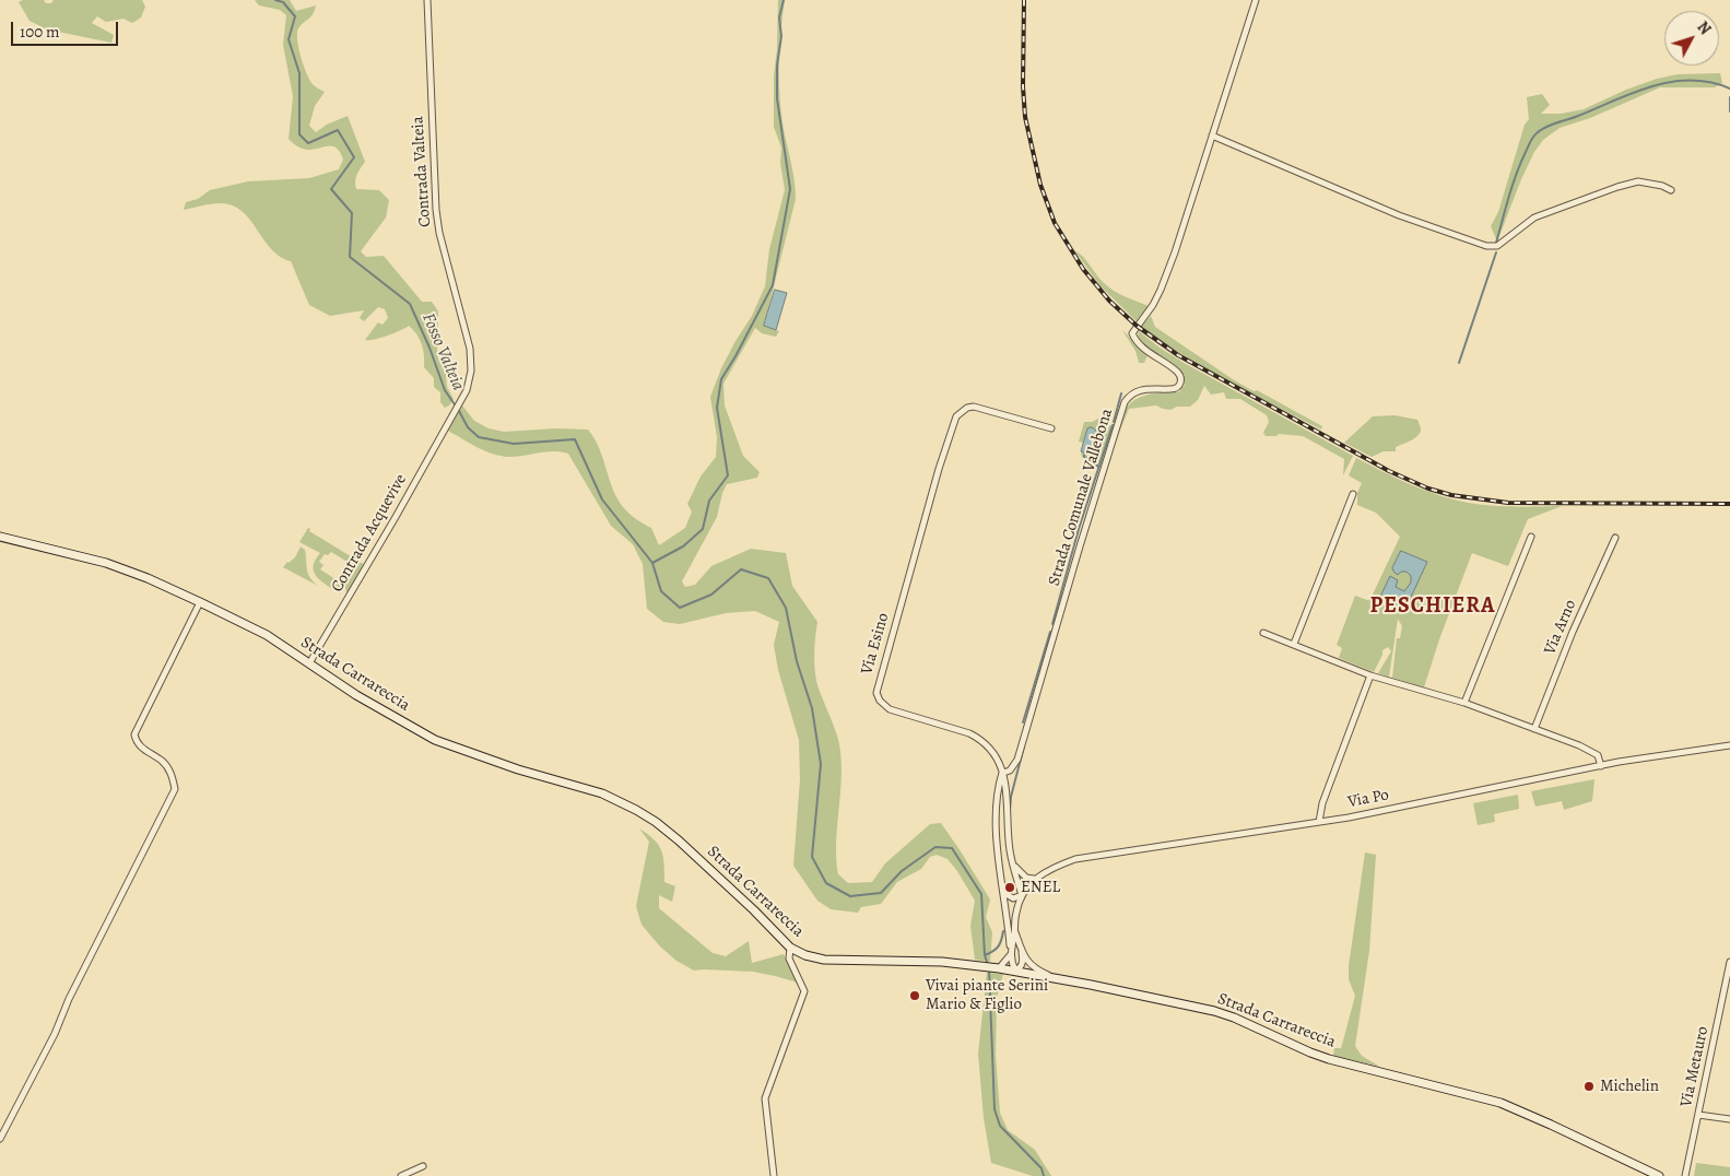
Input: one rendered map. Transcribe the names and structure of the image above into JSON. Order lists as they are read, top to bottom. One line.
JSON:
{"streets":{"main road":["Strada Carrareccia"],"street":["Contrada Valteia","Strada Comunale Vallebona","Contrada Acquevive","Via Arno","Via Esino","Via Po","Via Metauro"]},"crossings":[["Contrada Valteia","Contrada Acquevive"],["Strada Comunale Vallebona","Via Esino"],["Contrada Acquevive","Strada Carrareccia"],["Via Esino","Via Po"]],"districts":["PESCHIERA"],"water":["Fosso Valteia"],"places":["ENEL","Vivai piante Serini Mario & Figlio","Michelin"],"scale_bar":"100 m","north":"top right"}
